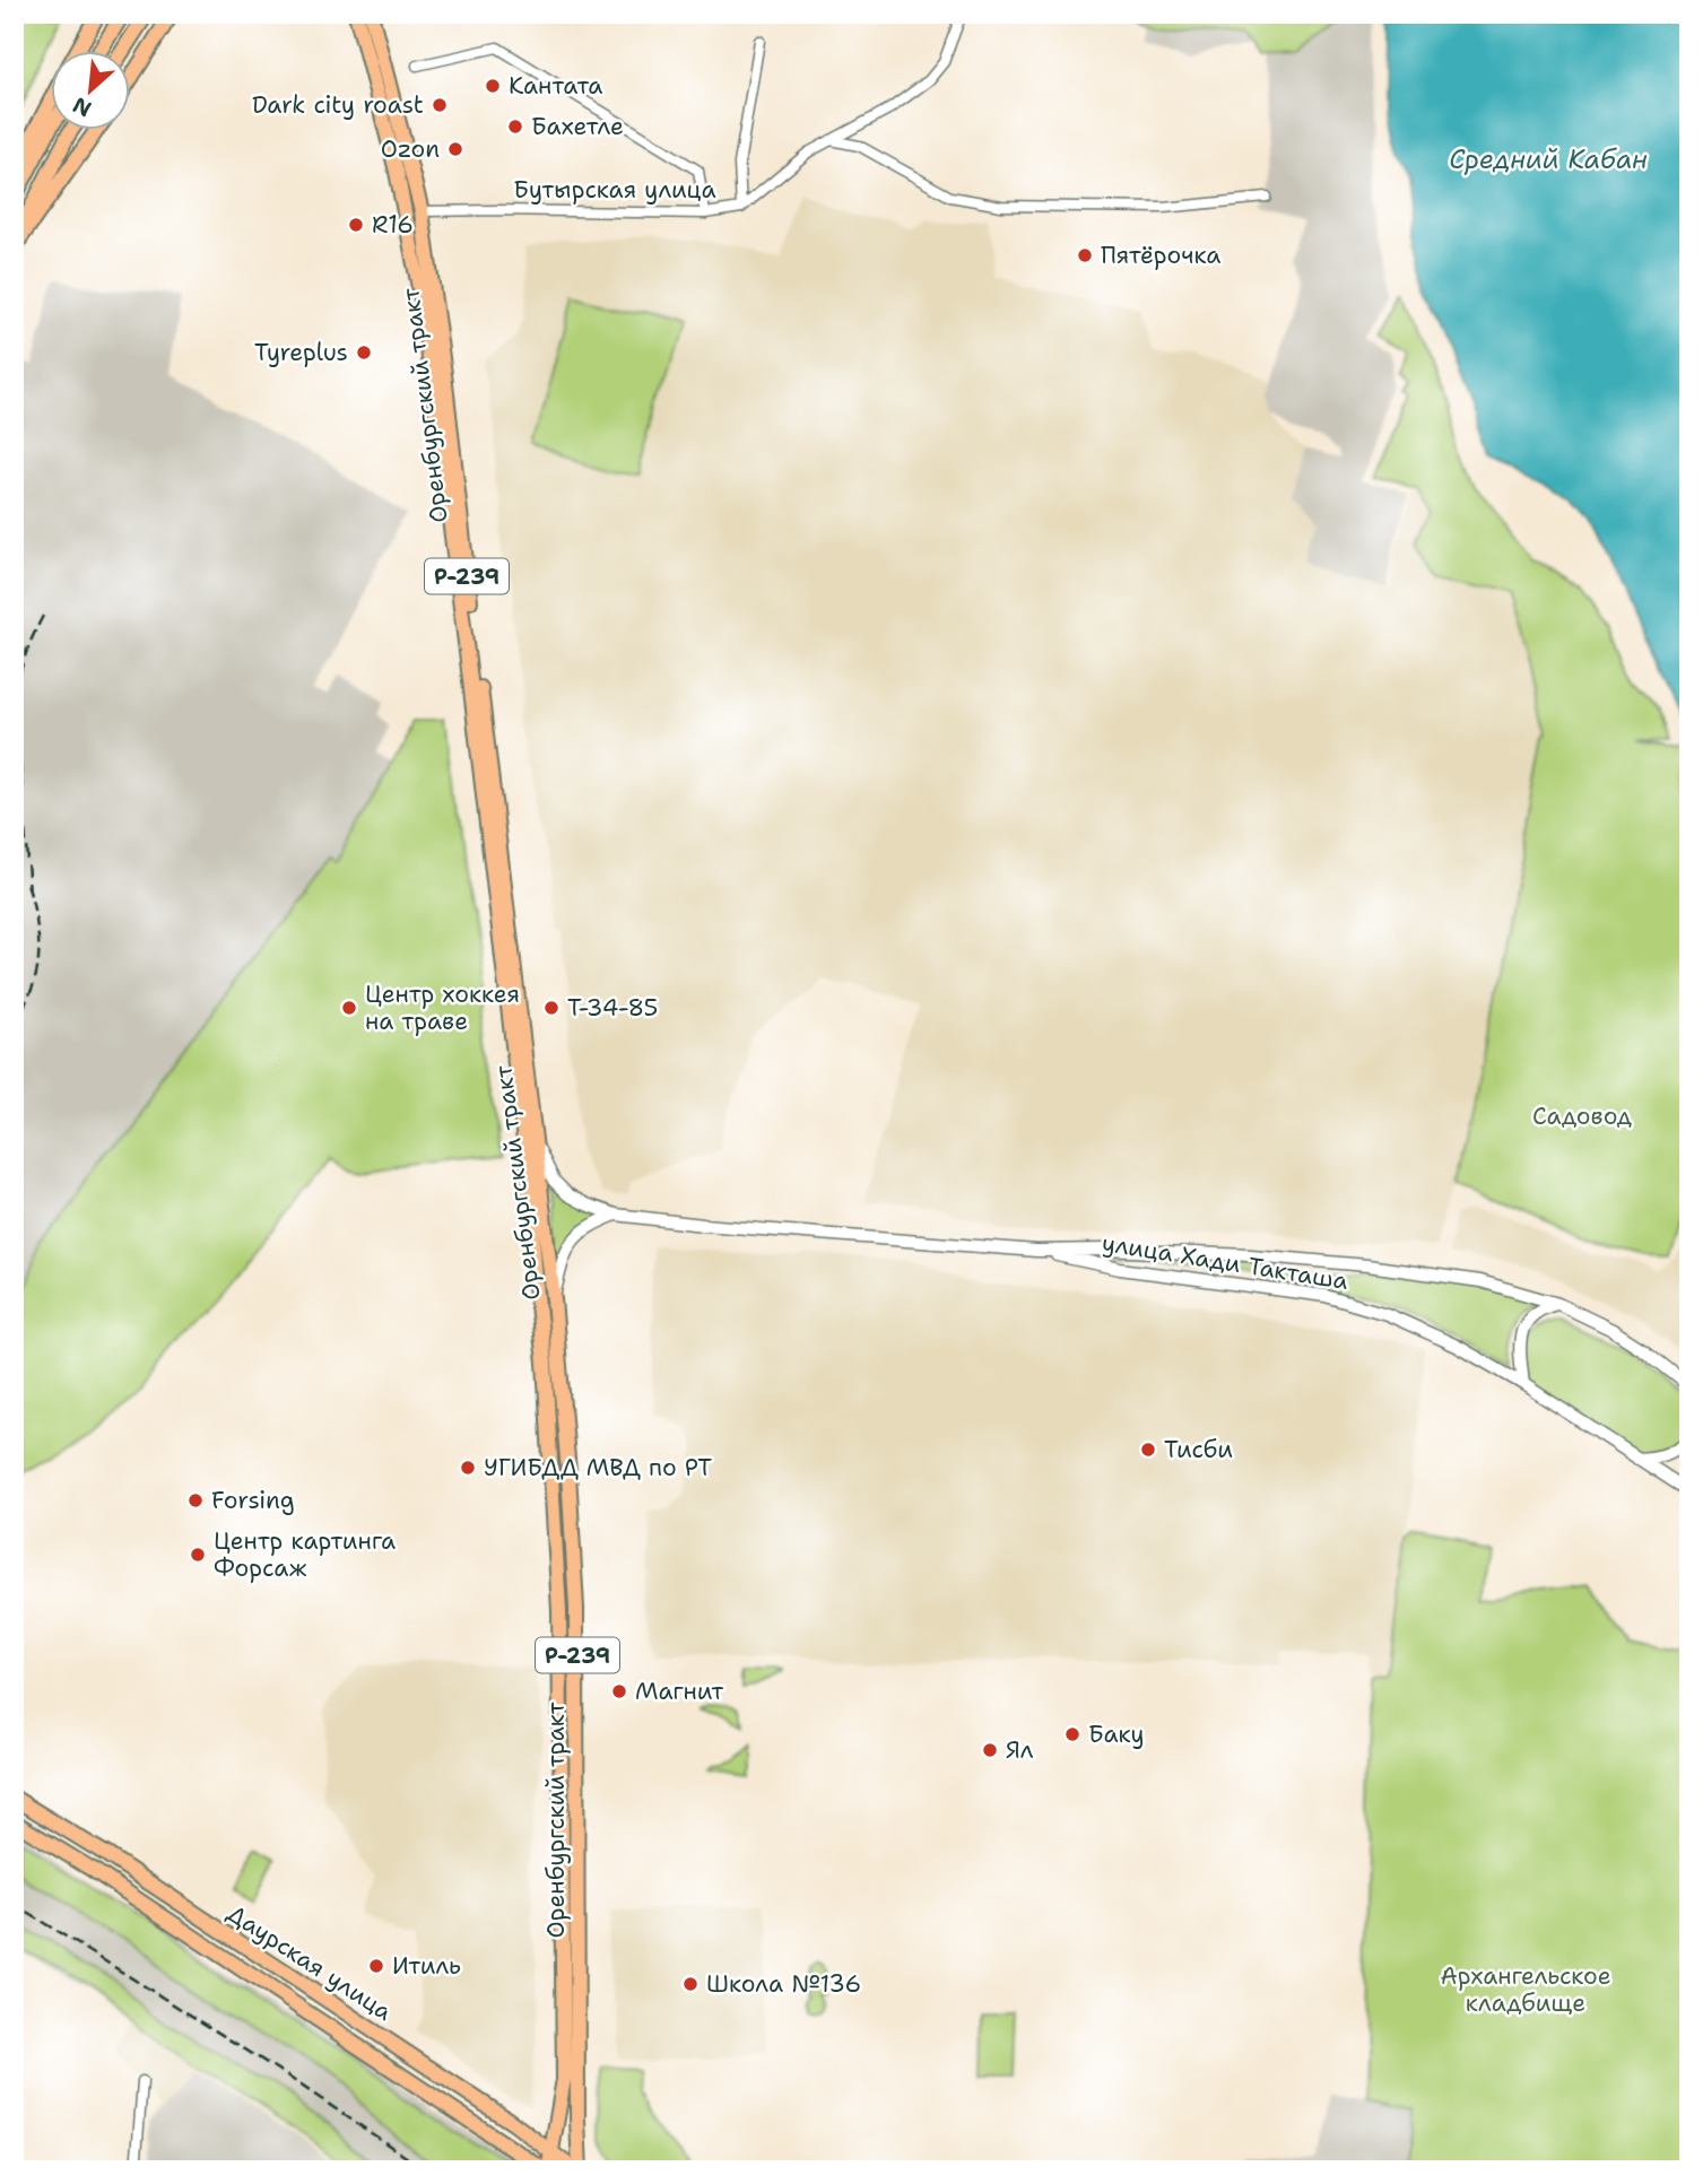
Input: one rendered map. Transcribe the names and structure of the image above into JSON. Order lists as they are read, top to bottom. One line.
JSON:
{"streets":{"main road":["Оренбургский тракт","Р-239","Даурская улица"],"street":["Бутырская улица","улица Хади Такташа"]},"crossings":[["Бутырская улица","Оренбургский тракт"],["Оренбургский тракт","улица Хади Такташа"],["Оренбургский тракт","Даурская улица"]],"water":["Средний Кабан"],"parks":["Садовод","Архангельское кладбище"],"places":["Кантата","Dark city roast","Бахетле","Ozon","R16","Пятёрочка","Tyreplus","Центр хоккея на траве","T-34-85","Тисби","УГИБДД МВД по РТ","Forsing","Центр картинга Форсаж","Магнит","Баку","Ял","Итиль","Школа №136"],"north":"bottom left"}
